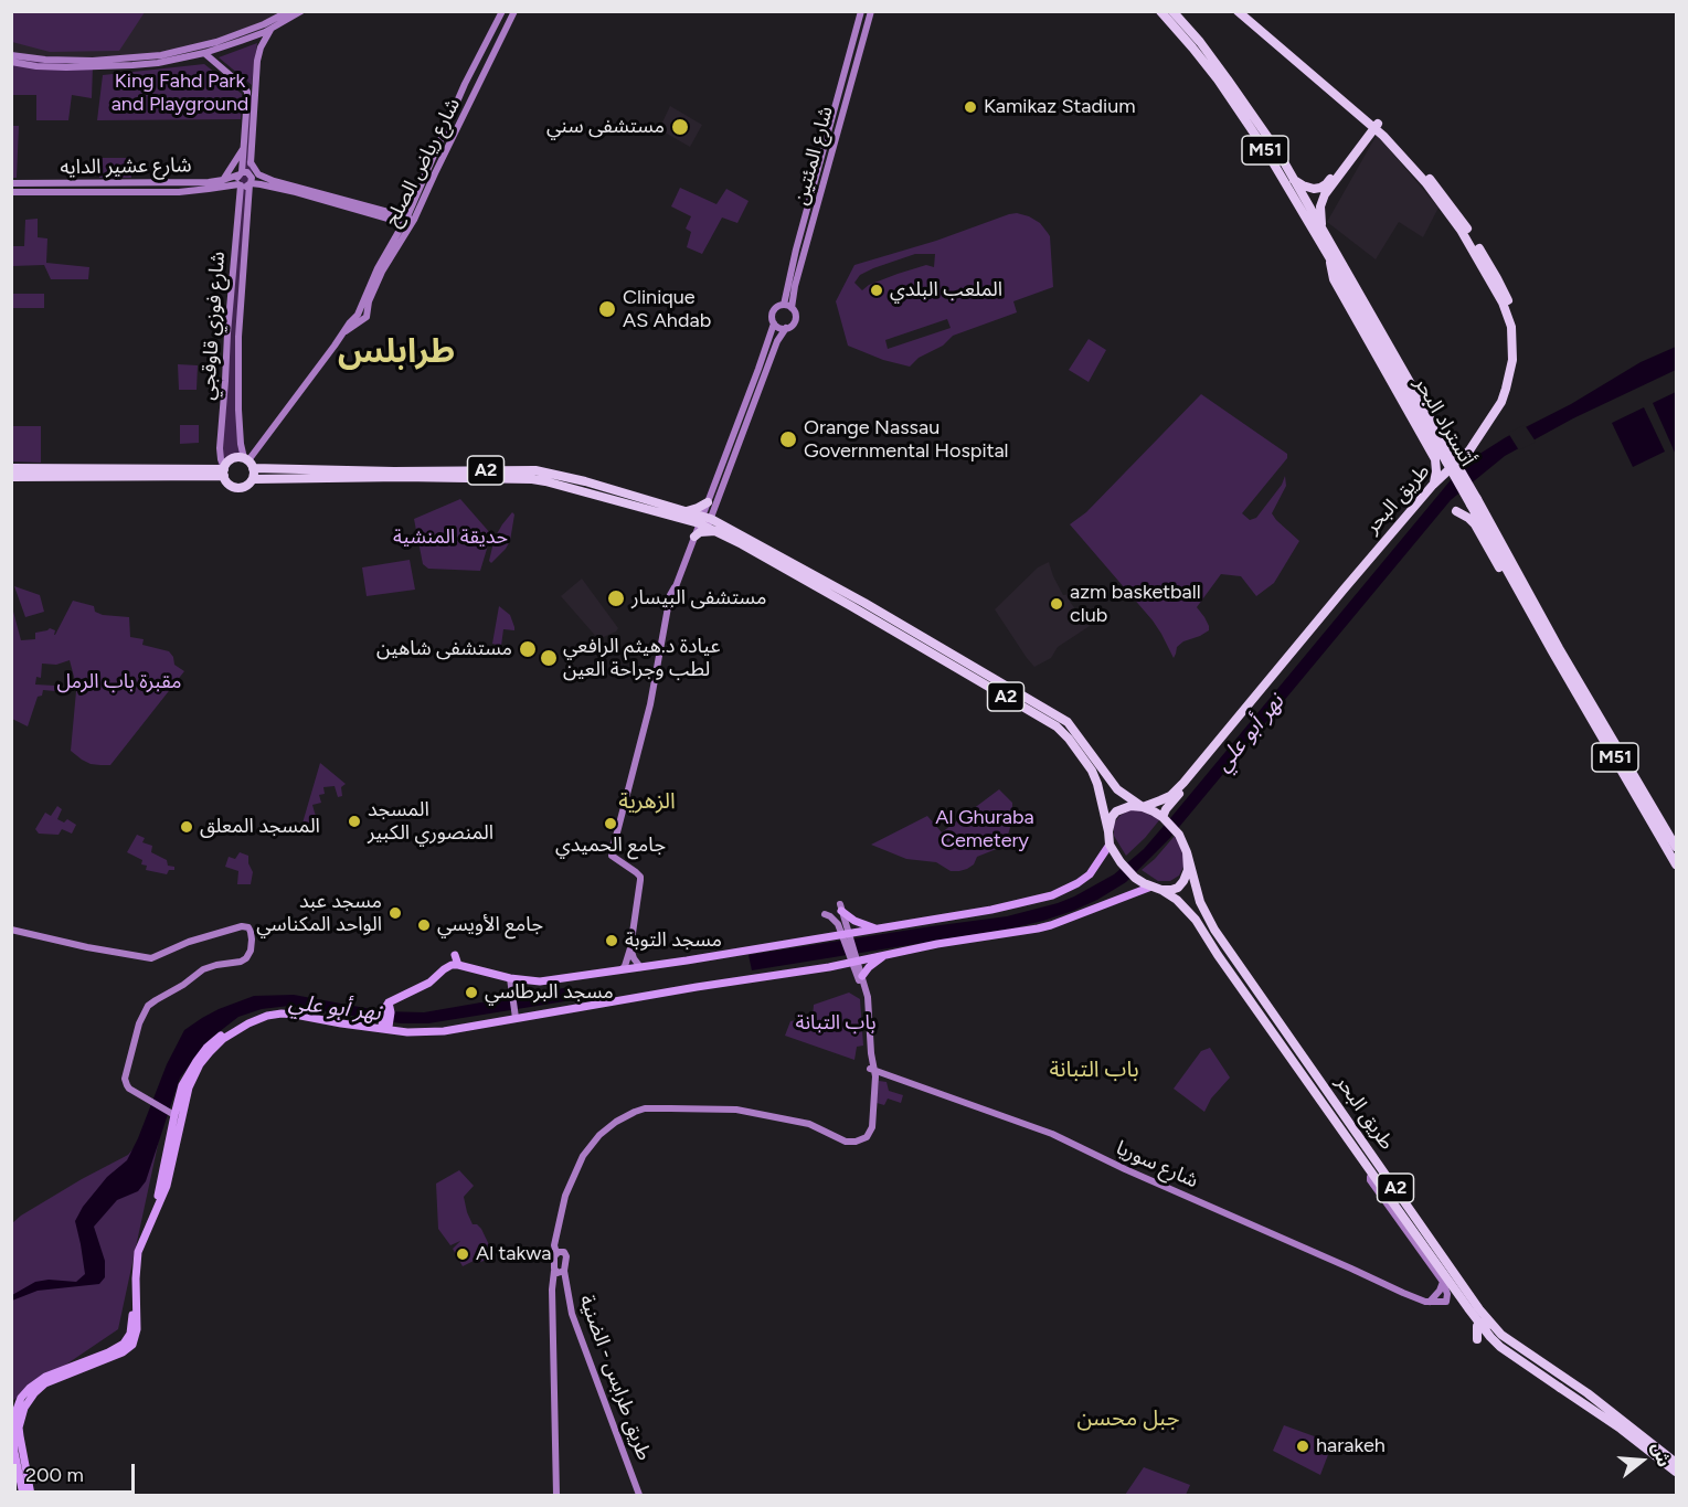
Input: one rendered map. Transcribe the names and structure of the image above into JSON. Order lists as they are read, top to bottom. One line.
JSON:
{"streets":{"highway":["M51","أتستراد البحر","A2","طريق البحر"],"street":["شارع المئتين","شارع رياض الصلح","شارع عشير الدايه","شارع فوزي قاوقجي","شارع سوريا","طريق طرابس - الضنية"]},"crossings":[["شارع رياض الصلح","شارع فوزي قاوقجي"],["شارع رياض الصلح","A2"],["شارع عشير الدايه","شارع فوزي قاوقجي"],["شارع فوزي قاوقجي","A2"],["A2","طريق البحر"]],"districts":["طرابلس","الزهرية","باب التبانة","جبل محسن"],"water":["نهر أبو علي"],"parks":["King Fahd Park and Playground","حديقة المنشية","مقبرة باب الرمل","Al Ghuraba Cemetery","باب التبانة"],"places":["Kamikaz Stadium","مستشفى سني","الملعب البلدي","Clinique AS Ahdab","Orange Nassau Governmental Hospital","مستشفی البيسار","azm basketball club","مستشفى شاهين","عيادة د.هيثم الرافعي لطب وجراحة العين","المسجد المنصوري الكبير","جامع الحميدي","المسجد المعلق","مسجد عبد الواحد المكناسي","جامع الأويسي","مسجد التوبة","مسجد البرطاسي","Al takwa","harakeh"],"scale_bar":"200 m","north":"right"}
